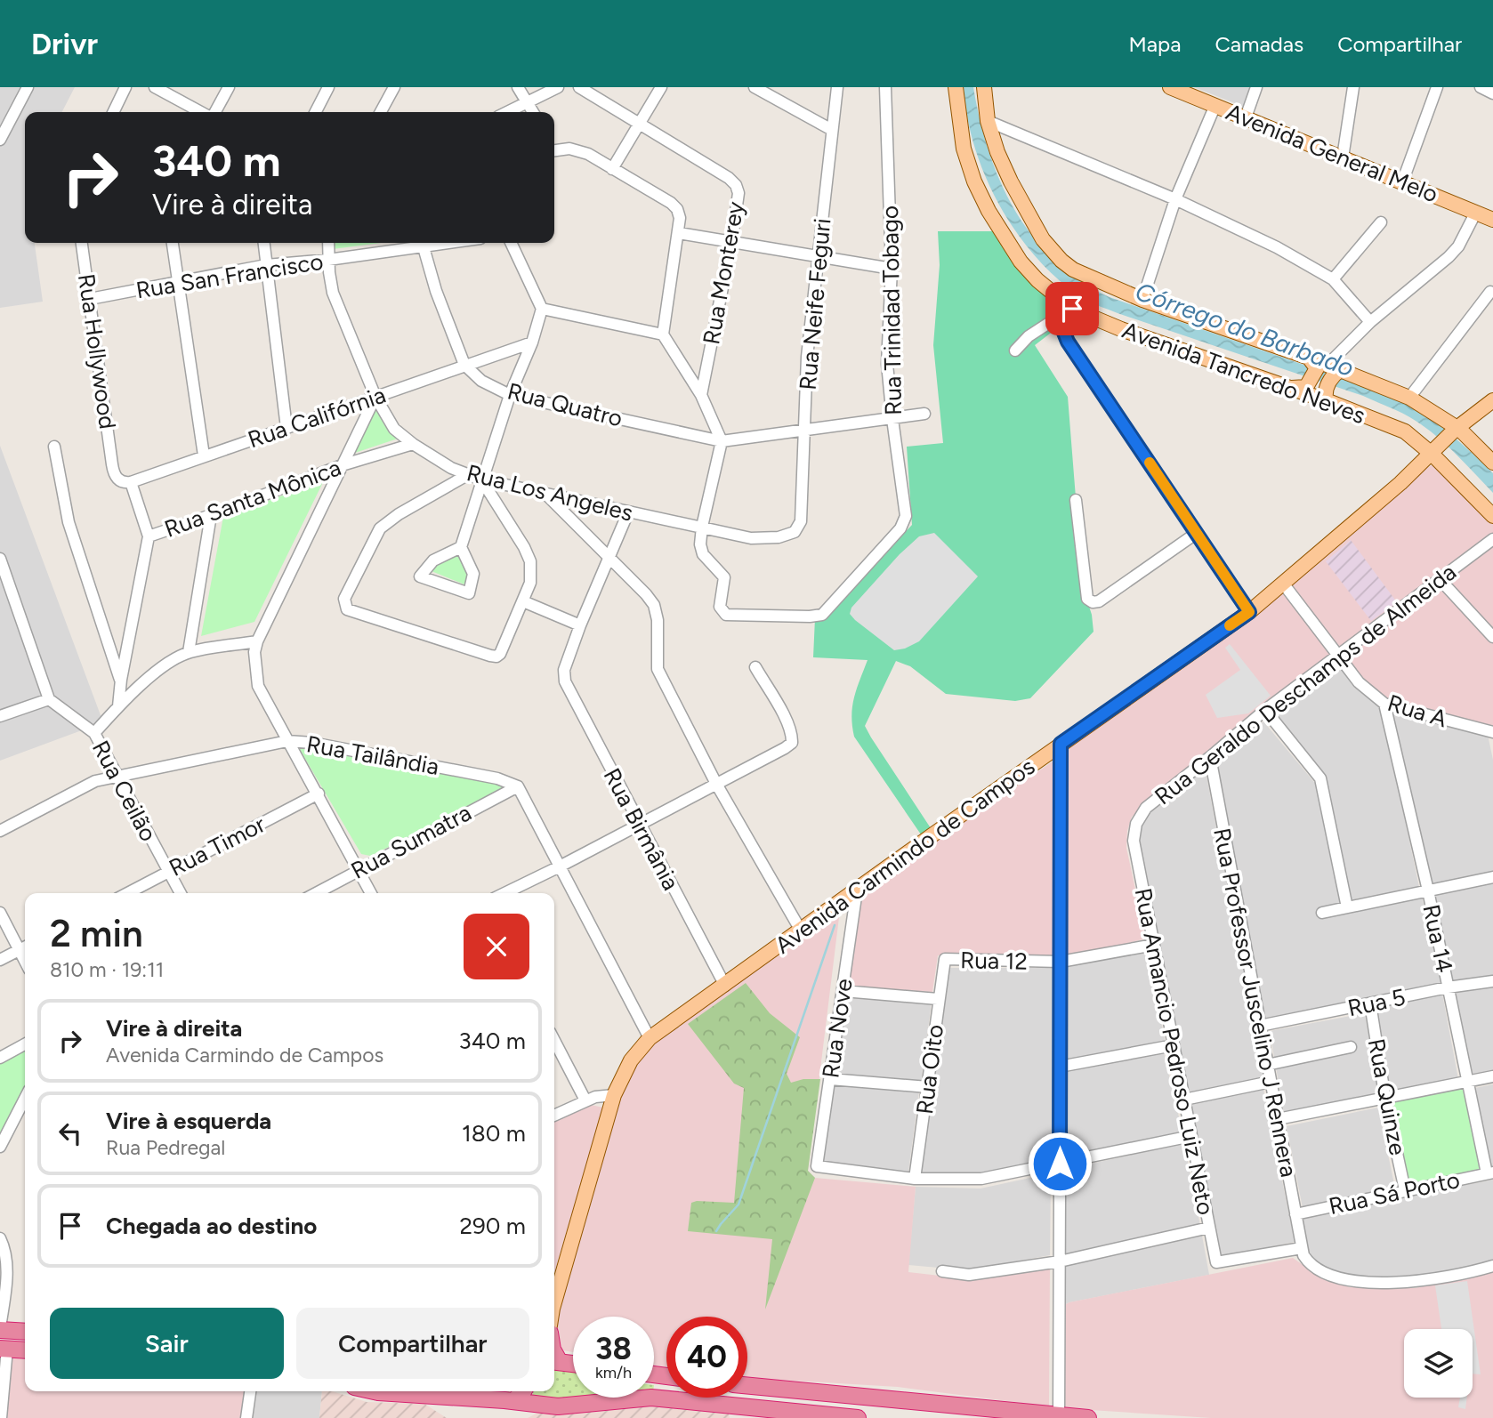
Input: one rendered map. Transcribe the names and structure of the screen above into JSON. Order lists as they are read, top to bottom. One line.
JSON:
{"streets":{"main road":["Avenida General Melo","Avenida Tancredo Neves","Avenida Carmindo de Campos"],"street":["Rua Monterey","Rua San Francisco","Rua Neife Feguri","Rua Trinidad Tobago","Rua Hollywood","Rua Quatro","Rua Califórnia","Rua Los Angeles","Rua Santa Mônica","Rua Geraldo Deschamps de Almeida","Rua A","Rua Tailândia","Rua Ceilão","Rua Birmânia","Rua Sumatra","Rua Timor","Rua 14","Rua 12","Rua Professor Juscelino J Rennera","Rua 5","Rua Nove","Rua Amancio Pedroso Luiz Neto","Rua Oito","Rua Quinze","Rua Sá Porto"]},"crossings":[["Rua San Francisco","Rua Hollywood"],["Rua San Francisco","Rua Quatro"],["Rua San Francisco","Rua Los Angeles"],["Rua Neife Feguri","Rua Los Angeles"],["Rua Trinidad Tobago","Rua Los Angeles"],["Rua Hollywood","Rua Califórnia"],["Avenida Tancredo Neves","Avenida Carmindo de Campos"],["Rua Quatro","Rua Califórnia"],["Rua Califórnia","Rua Los Angeles"],["Rua Los Angeles","Rua Santa Mônica"],["Rua Geraldo Deschamps de Almeida","Rua A"],["Rua Geraldo Deschamps de Almeida","Rua Professor Juscelino J Rennera"],["Rua Geraldo Deschamps de Almeida","Rua Amancio Pedroso Luiz Neto"],["Rua A","Avenida Carmindo de Campos"],["Rua A","Rua 14"],["Rua Tailândia","Rua Ceilão"],["Rua Tailândia","Rua Sumatra"],["Rua Ceilão","Rua Timor"],["Rua Birmânia","Avenida Carmindo de Campos"],["Avenida Carmindo de Campos","Rua Nove"],["Rua 14","Rua 5"],["Rua 14","Rua Sá Porto"],["Rua 12","Rua Amancio Pedroso Luiz Neto"],["Rua 12","Rua Oito"],["Rua Professor Juscelino J Rennera","Rua 5"],["Rua Professor Juscelino J Rennera","Rua Amancio Pedroso Luiz Neto"],["Rua Professor Juscelino J Rennera","Rua Sá Porto"],["Rua 5","Rua Quinze"],["Rua Nove","Rua Oito"],["Rua Quinze","Rua Sá Porto"]],"water":["Córrego do Barbado"],"page":{"header":"Drivr","nav":["Mapa","Camadas","Compartilhar"],"turn":["340 m","Vire à direita"],"heading":["2 min","810 m · 19:11"],"list":[{"name":"Vire à direita","note":"Avenida Carmindo de Campos","value":"340 m"},{"name":"Vire à esquerda","note":"Rua Pedregal","value":"180 m"},{"name":"Chegada ao destino","value":"290 m"}],"buttons":["Sair","Compartilhar"],"speed":"38 km/h","limit":"40"}}
